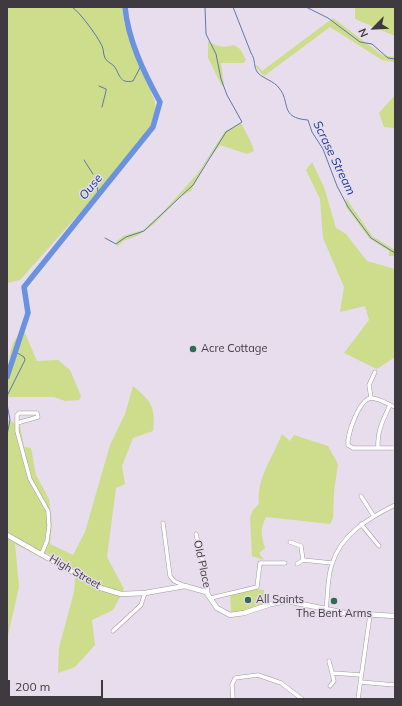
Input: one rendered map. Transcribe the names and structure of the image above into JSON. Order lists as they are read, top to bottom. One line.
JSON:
{"streets":{"main road":["High Street"],"street":["Old Place"]},"crossings":[["Old Place","High Street"]],"water":["Scrase Stream","Ouse"],"places":["Acre Cottage","All Saints","The Bent Arms"],"scale_bar":"200 m","north":"bottom left"}
